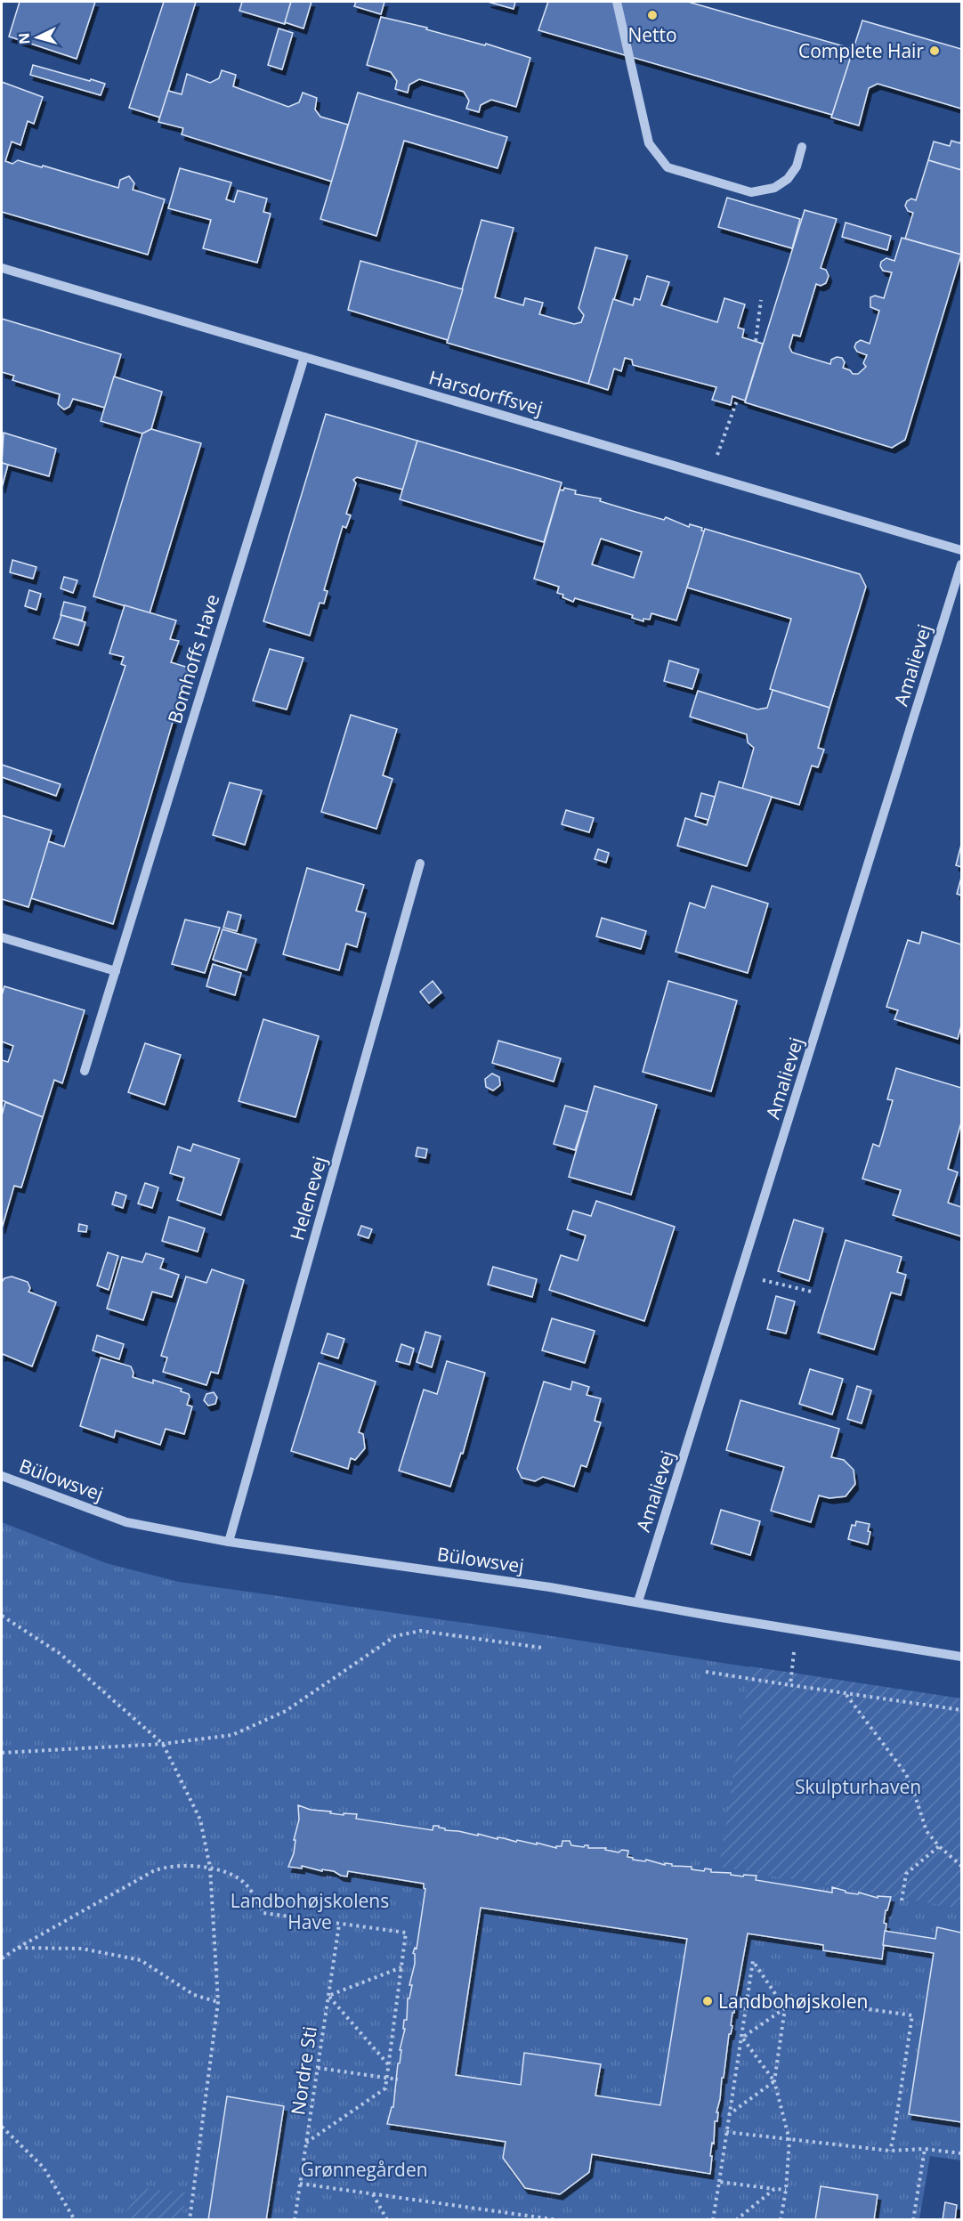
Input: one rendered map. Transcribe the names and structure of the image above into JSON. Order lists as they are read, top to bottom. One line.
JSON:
{"streets":{"street":["Harsdorffsvej","Bomhoffs Have","Amalievej","Helenevej","Bülowsvej"],"path":["Nordre Sti"]},"crossings":[["Harsdorffsvej","Bomhoffs Have"],["Amalievej","Bülowsvej"],["Helenevej","Bülowsvej"]],"parks":["Skulpturhaven","Landbohøjskolens Have","Grønnegården"],"places":["Netto","Complete Hair","Landbohøjskolen"],"north":"left"}
